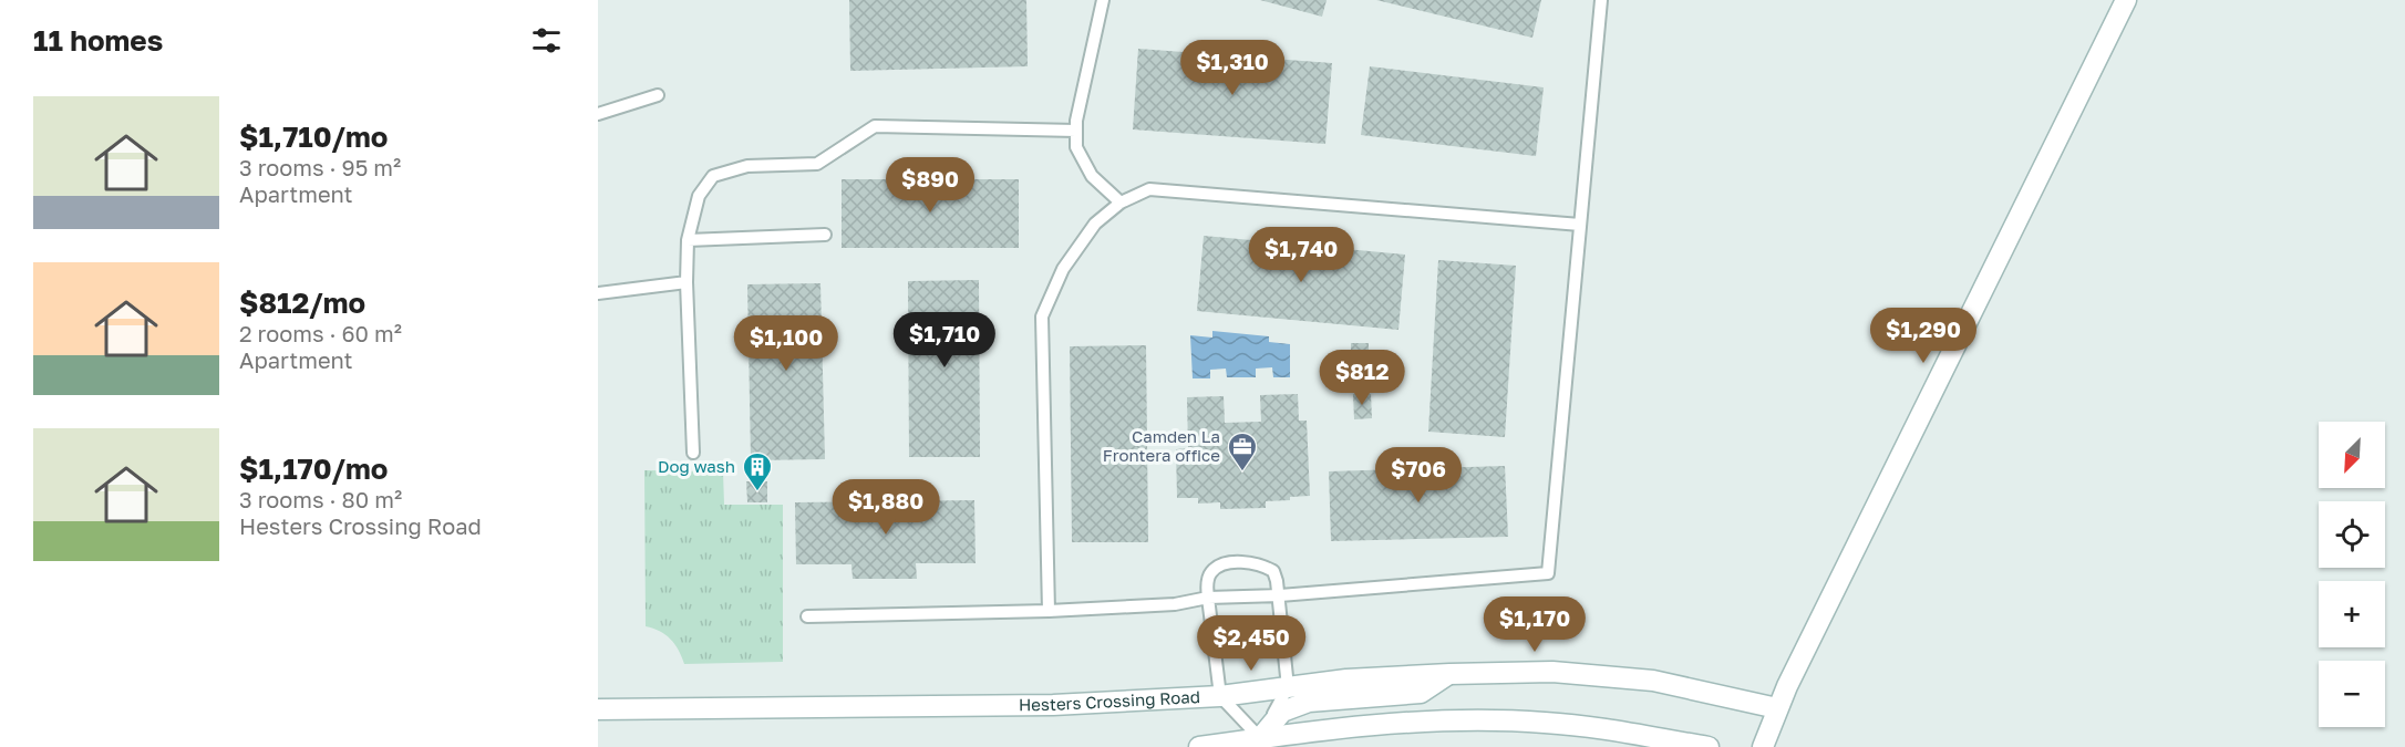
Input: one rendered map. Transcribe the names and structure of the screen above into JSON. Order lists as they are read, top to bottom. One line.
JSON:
{"streets":{"street":["Hesters Crossing Road"]},"places":{"office":["Camden La Frontera office"],"building":["Dog wash"]},"north":"bottom left","page":{"heading":"11 homes","price":["$1,310","$890","$1,740","$1,290","$1,710","$1,100","$812","$706","$1,880","$1,170","$2,450"],"list":[{"name":"$1,710/mo","note":"3 rooms · 95 m² · Apartment"},{"name":"$812/mo","note":"2 rooms · 60 m² · Apartment"},{"name":"$1,170/mo","note":"3 rooms · 80 m² · Hesters Crossing Road"}],"map_buttons":["+","−"]}}
